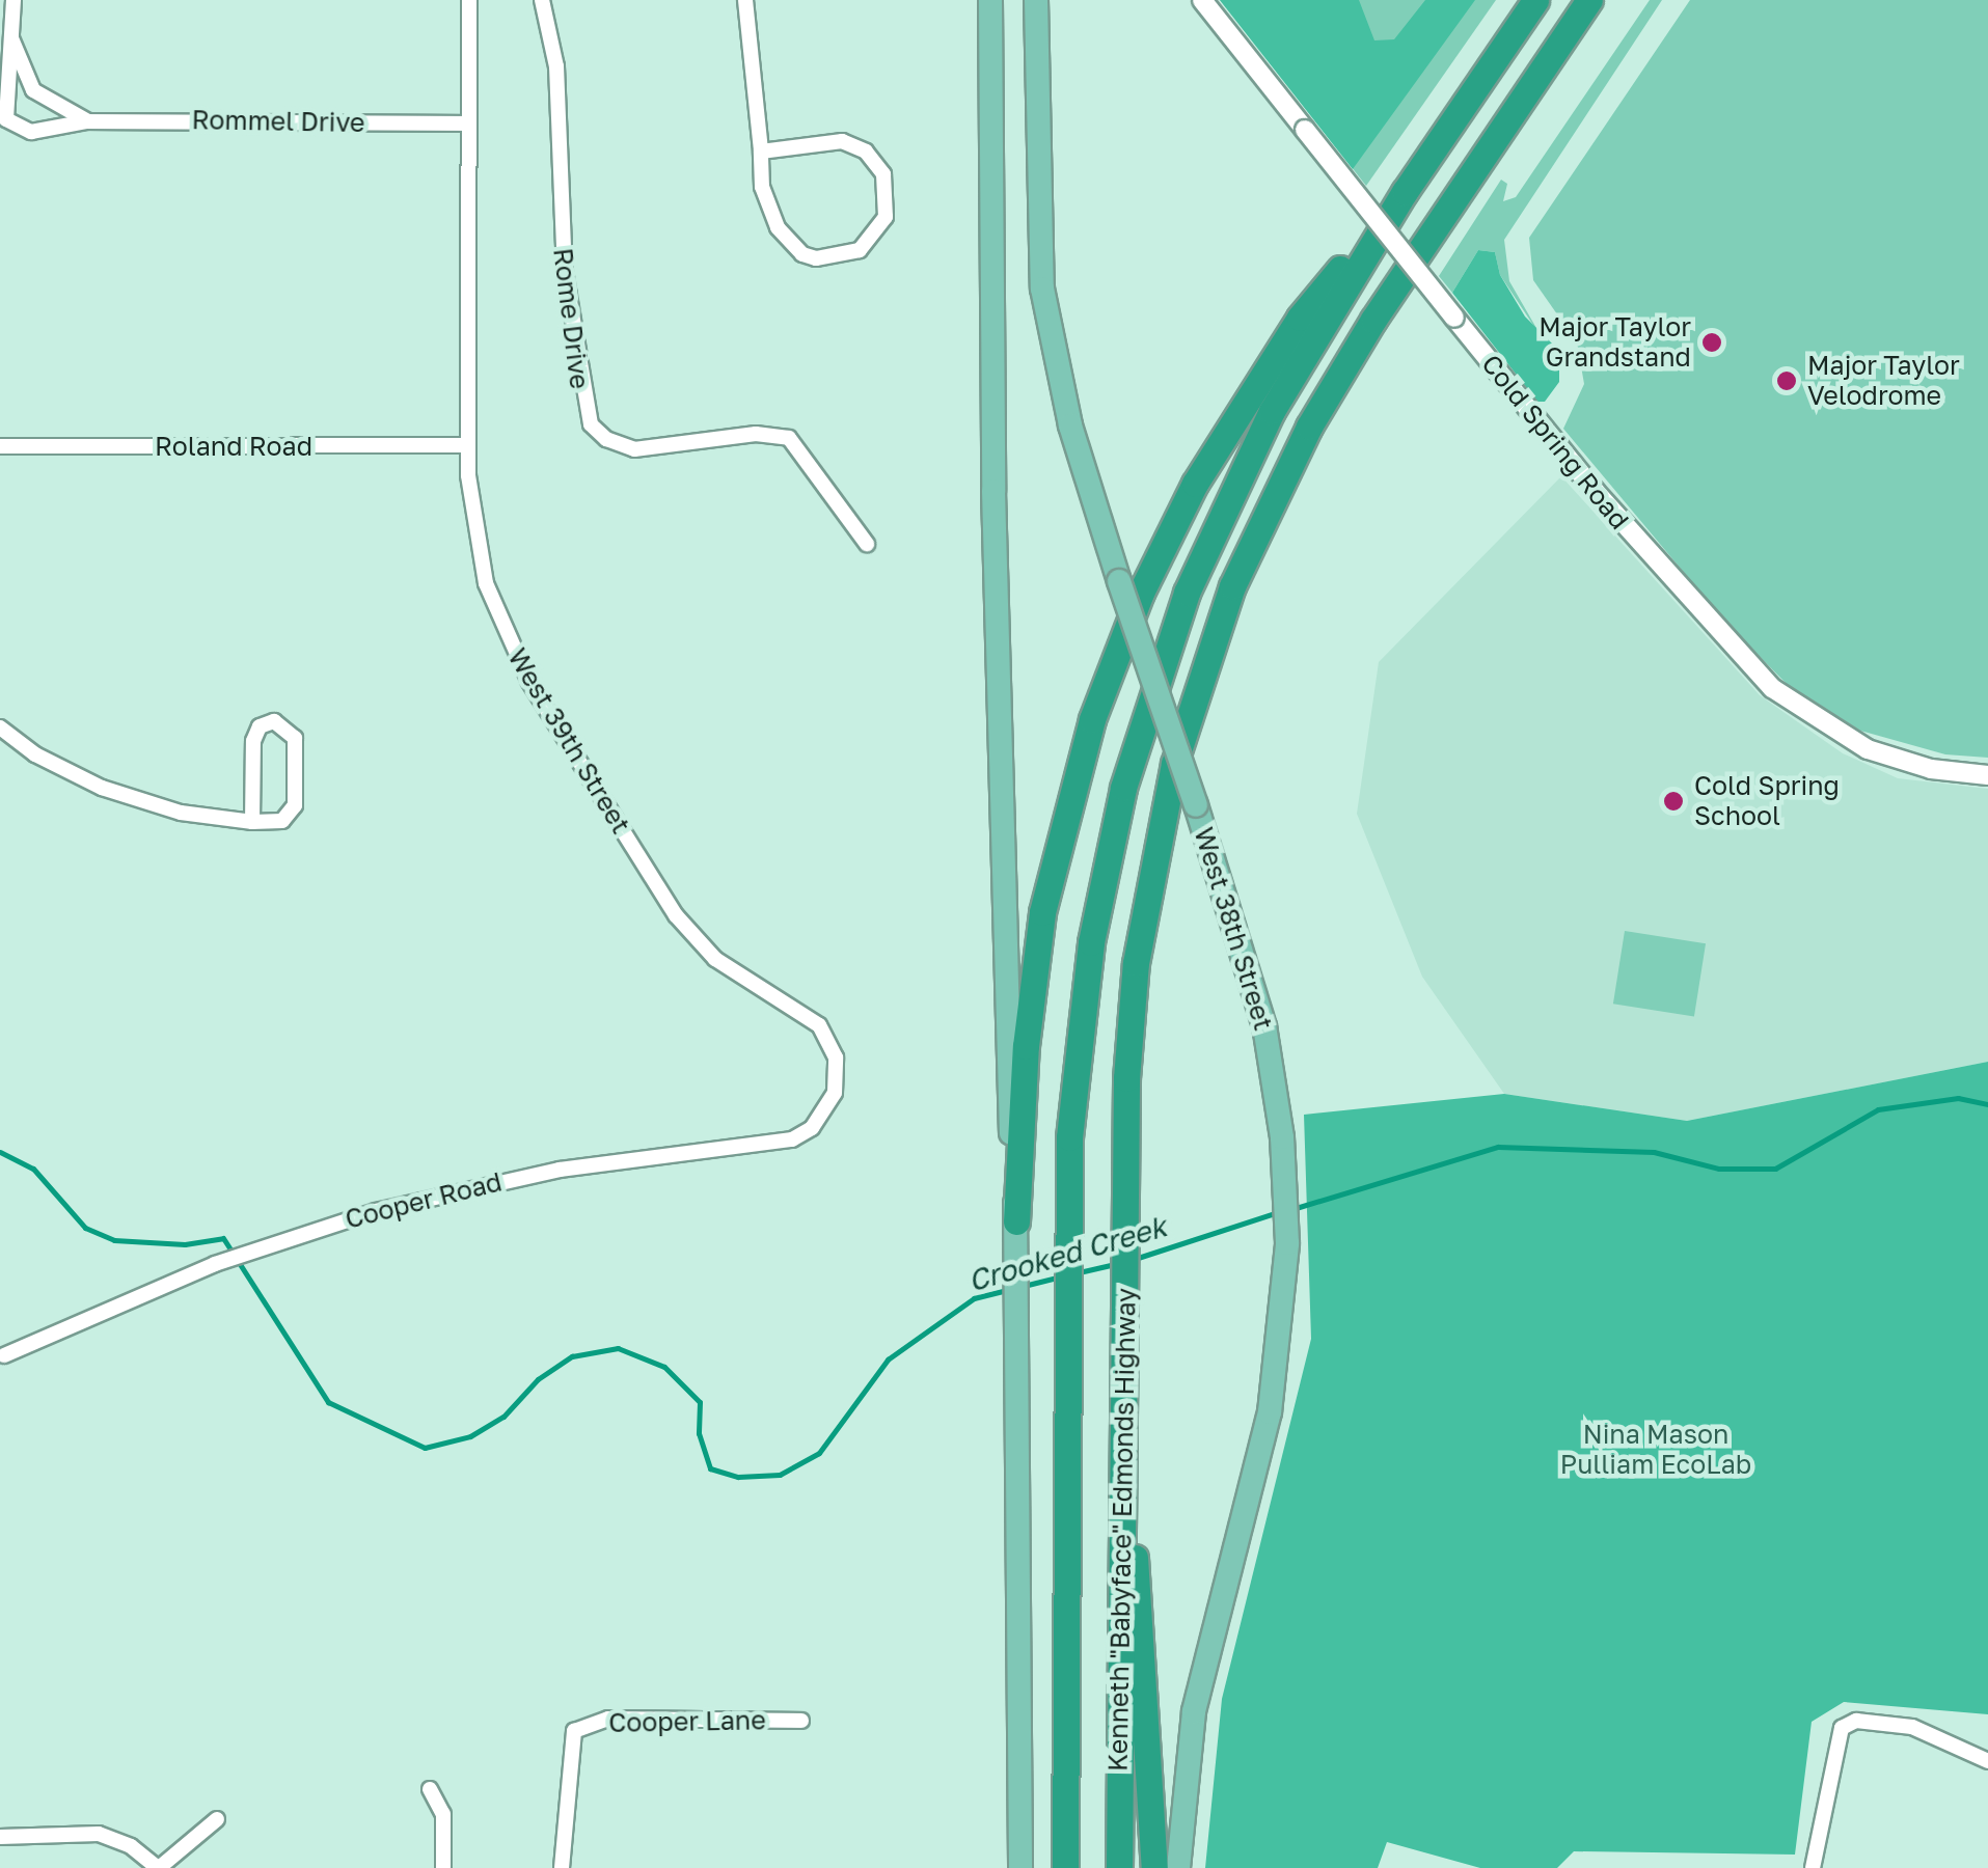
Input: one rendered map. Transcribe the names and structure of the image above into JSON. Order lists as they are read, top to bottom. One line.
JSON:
{"streets":{"highway":["Kenneth \"Babyface\" Edmonds Highway"],"main road":["West 38th Street"],"street":["Rommel Drive","Rome Drive","Cold Spring Road","Roland Road","West 39th Street","Cooper Road","Cooper Lane"]},"crossings":[["Rommel Drive","West 39th Street"],["Roland Road","West 39th Street"],["West 39th Street","Cooper Road"]],"water":["Crooked Creek"],"parks":["Nina Mason Pulliam EcoLab"],"places":["Major Taylor Grandstand","Major Taylor Velodrome","Cold Spring School"]}
